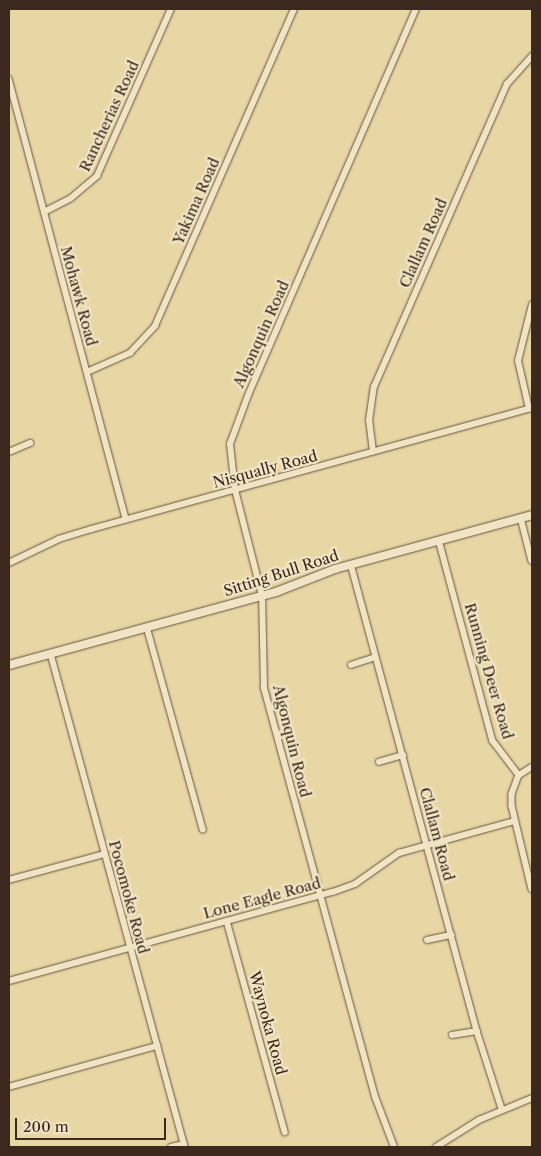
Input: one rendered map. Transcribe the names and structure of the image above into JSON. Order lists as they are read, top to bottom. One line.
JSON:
{"streets":{"street":["Rancherias Road","Yakima Road","Clallam Road","Mohawk Road","Algonquin Road","Nisqually Road","Sitting Bull Road","Running Deer Road","Pocomoke Road","Lone Eagle Road","Waynoka Road"]},"crossings":[["Rancherias Road","Mohawk Road"],["Yakima Road","Mohawk Road"],["Clallam Road","Nisqually Road"],["Clallam Road","Sitting Bull Road"],["Clallam Road","Lone Eagle Road"],["Mohawk Road","Nisqually Road"],["Algonquin Road","Nisqually Road"],["Algonquin Road","Sitting Bull Road"],["Algonquin Road","Lone Eagle Road"],["Sitting Bull Road","Running Deer Road"],["Sitting Bull Road","Pocomoke Road"],["Pocomoke Road","Lone Eagle Road"],["Lone Eagle Road","Waynoka Road"]],"scale_bar":"200 m"}
